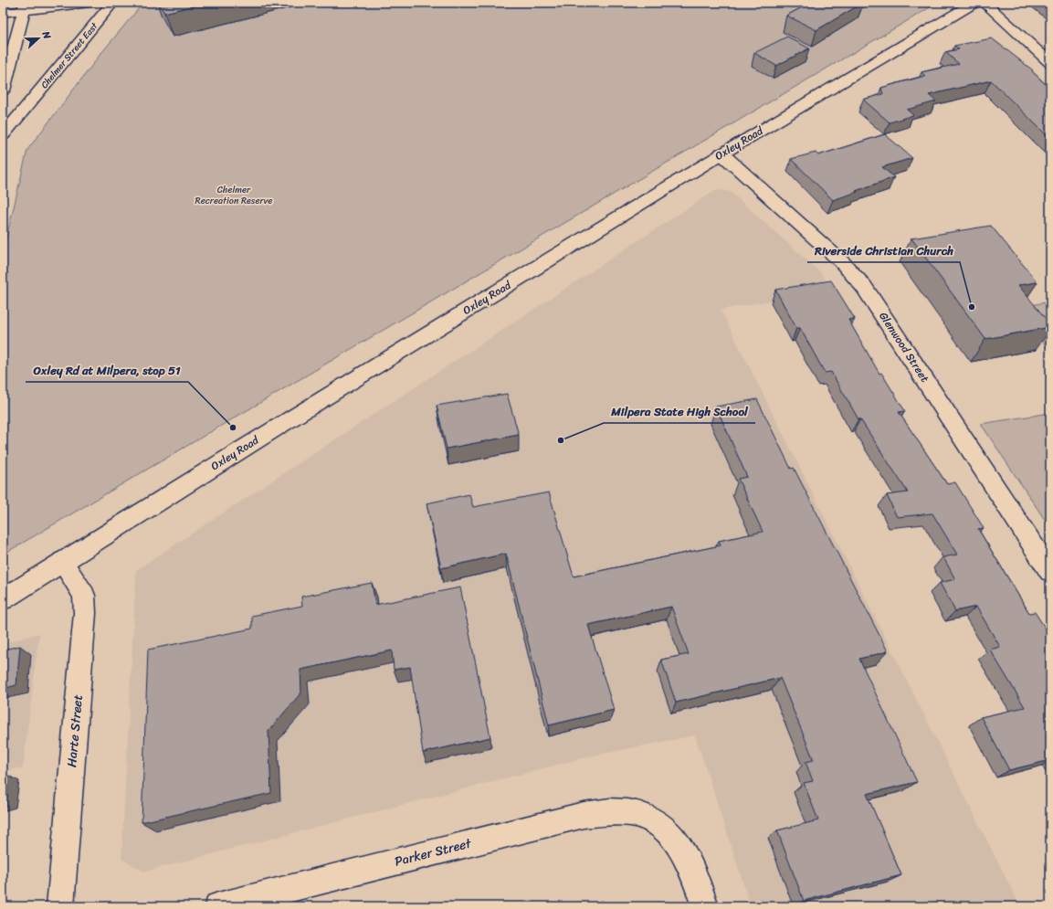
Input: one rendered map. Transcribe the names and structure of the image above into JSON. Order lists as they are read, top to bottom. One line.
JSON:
{"streets":{"street":["Chelmer Street East","Oxley Road","Glenwood Street","Harte Street","Parker Street"]},"crossings":[["Oxley Road","Glenwood Street"],["Oxley Road","Harte Street"]],"parks":["Chelmer Recreation Reserve"],"places":["Riverside Christian Church","Oxley Rd at Milpera, stop 51","Milpera State High School"],"north":"right"}
